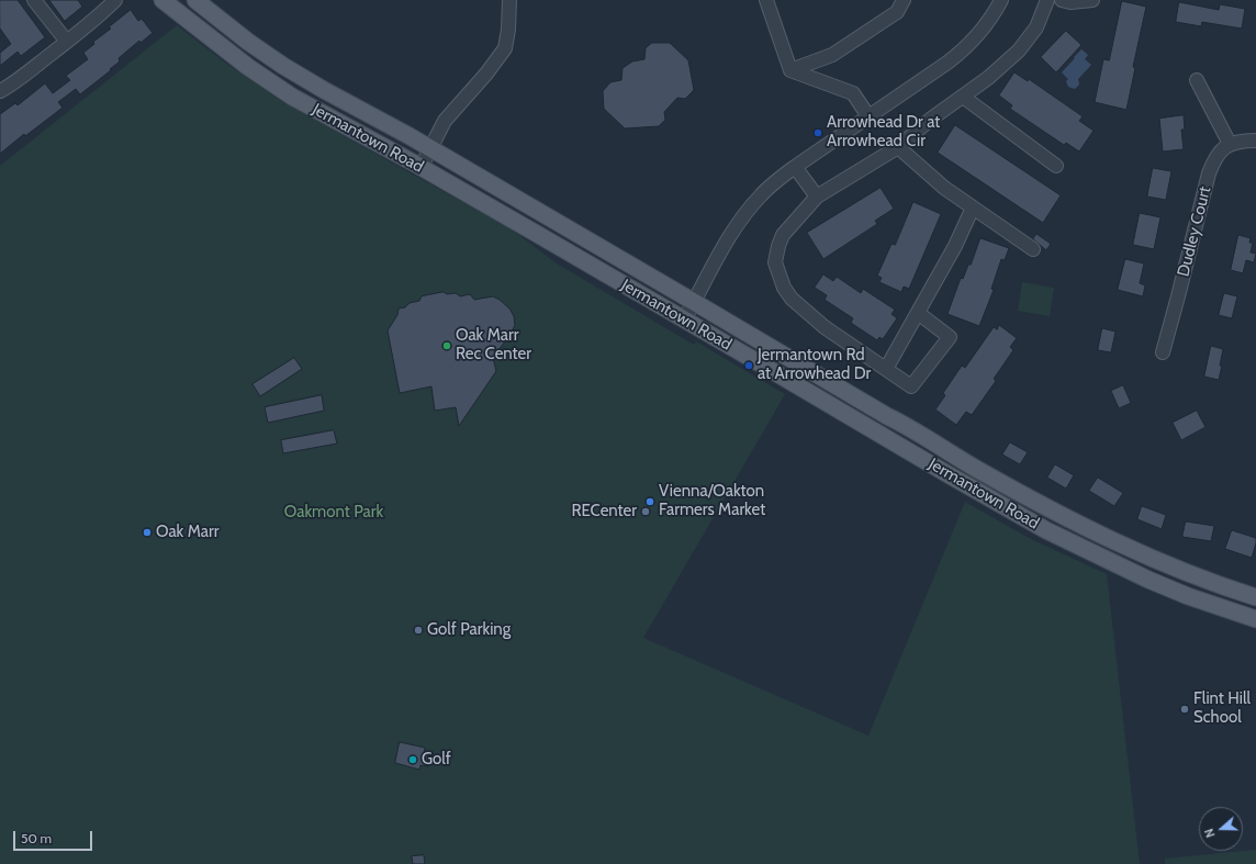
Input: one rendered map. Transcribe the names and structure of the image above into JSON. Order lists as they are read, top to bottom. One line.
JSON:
{"streets":{"main road":["Jermantown Road"],"street":["Dudley Court"]},"parks":["Oakmont Park"],"places":["Arrowhead Dr at Arrowhead Cir","Oak Marr Rec Center","Jermantown Rd at Arrowhead Dr","Vienna/Oakton Farmers Market","RECenter","Oak Marr","Golf Parking","Flint Hill School","Golf"],"scale_bar":"50 m","north":"left"}
